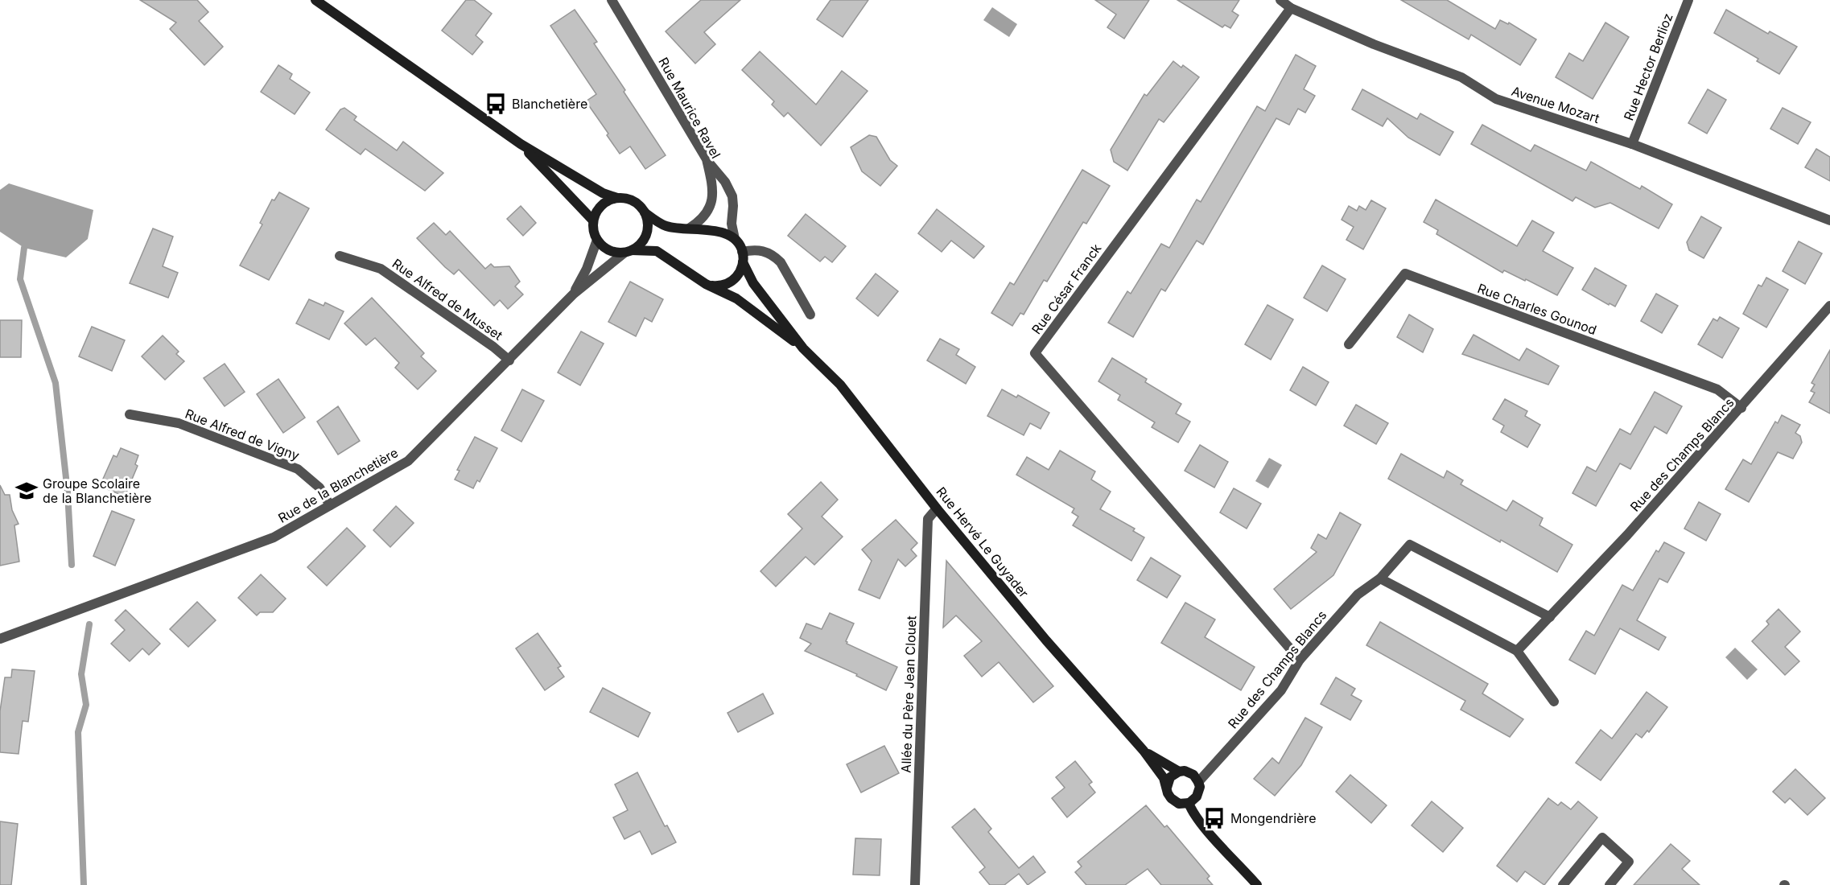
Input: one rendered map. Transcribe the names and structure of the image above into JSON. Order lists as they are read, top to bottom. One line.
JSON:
{"streets":{"street":["Rue Hector Berlioz","Avenue Mozart","Rue Maurice Ravel","Rue César Franck","Rue Alfred de Musset","Rue Charles Gounod","Rue Alfred de Vigny","Rue des Champs Blancs","Rue de la Blanchetière","Rue Hervé Le Guyader","Allée du Père Jean Clouet"]},"crossings":[["Rue Hector Berlioz","Avenue Mozart"],["Avenue Mozart","Rue César Franck"],["Rue César Franck","Rue des Champs Blancs"],["Rue Alfred de Musset","Rue de la Blanchetière"],["Rue Charles Gounod","Rue des Champs Blancs"],["Rue Alfred de Vigny","Rue de la Blanchetière"],["Rue des Champs Blancs","Rue Hervé Le Guyader"],["Rue de la Blanchetière","Rue Hervé Le Guyader"],["Rue Hervé Le Guyader","Allée du Père Jean Clouet"]],"places":{"bus stop":["Blanchetière","Mongendrière"],"school or university":["Groupe Scolaire de la Blanchetière"]}}
